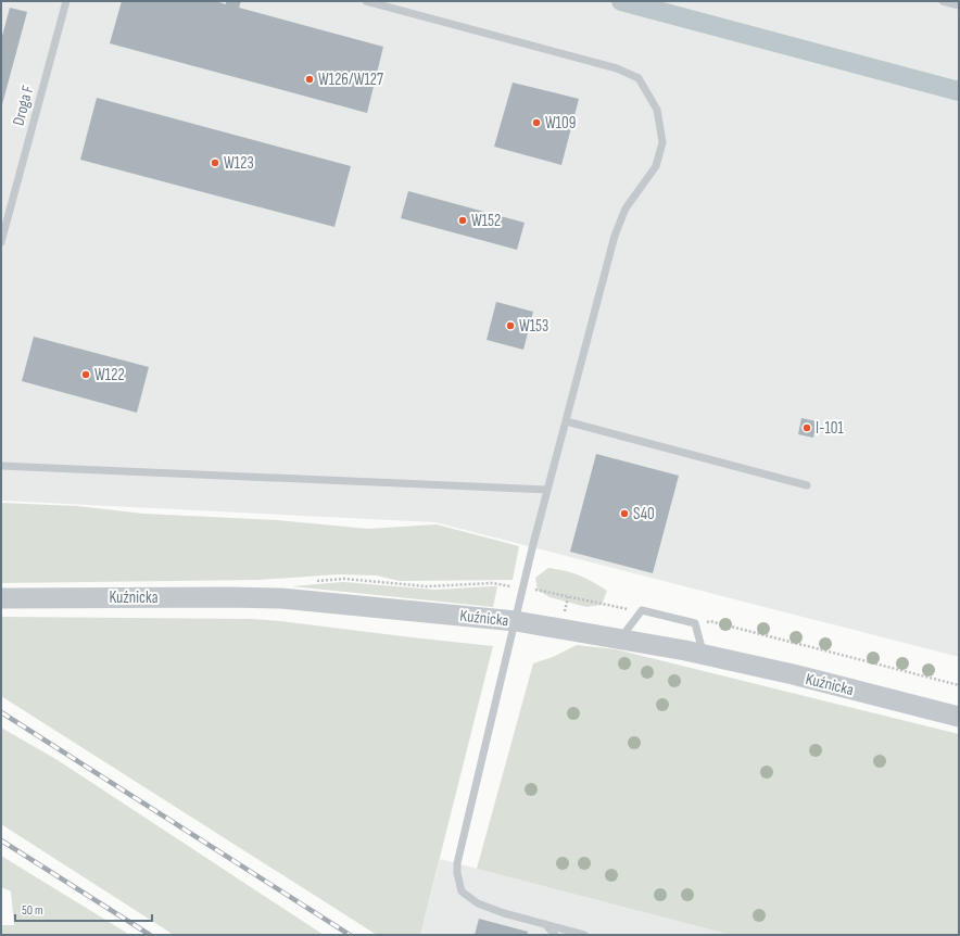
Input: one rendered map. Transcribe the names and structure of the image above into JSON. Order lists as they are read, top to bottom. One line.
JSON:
{"streets":{"street":["Kuźnicka"],"lane":["Droga F"]},"places":["W126/W127","W109","W123","W152","W153","W122","I-101","S40"],"scale_bar":"50 m"}
